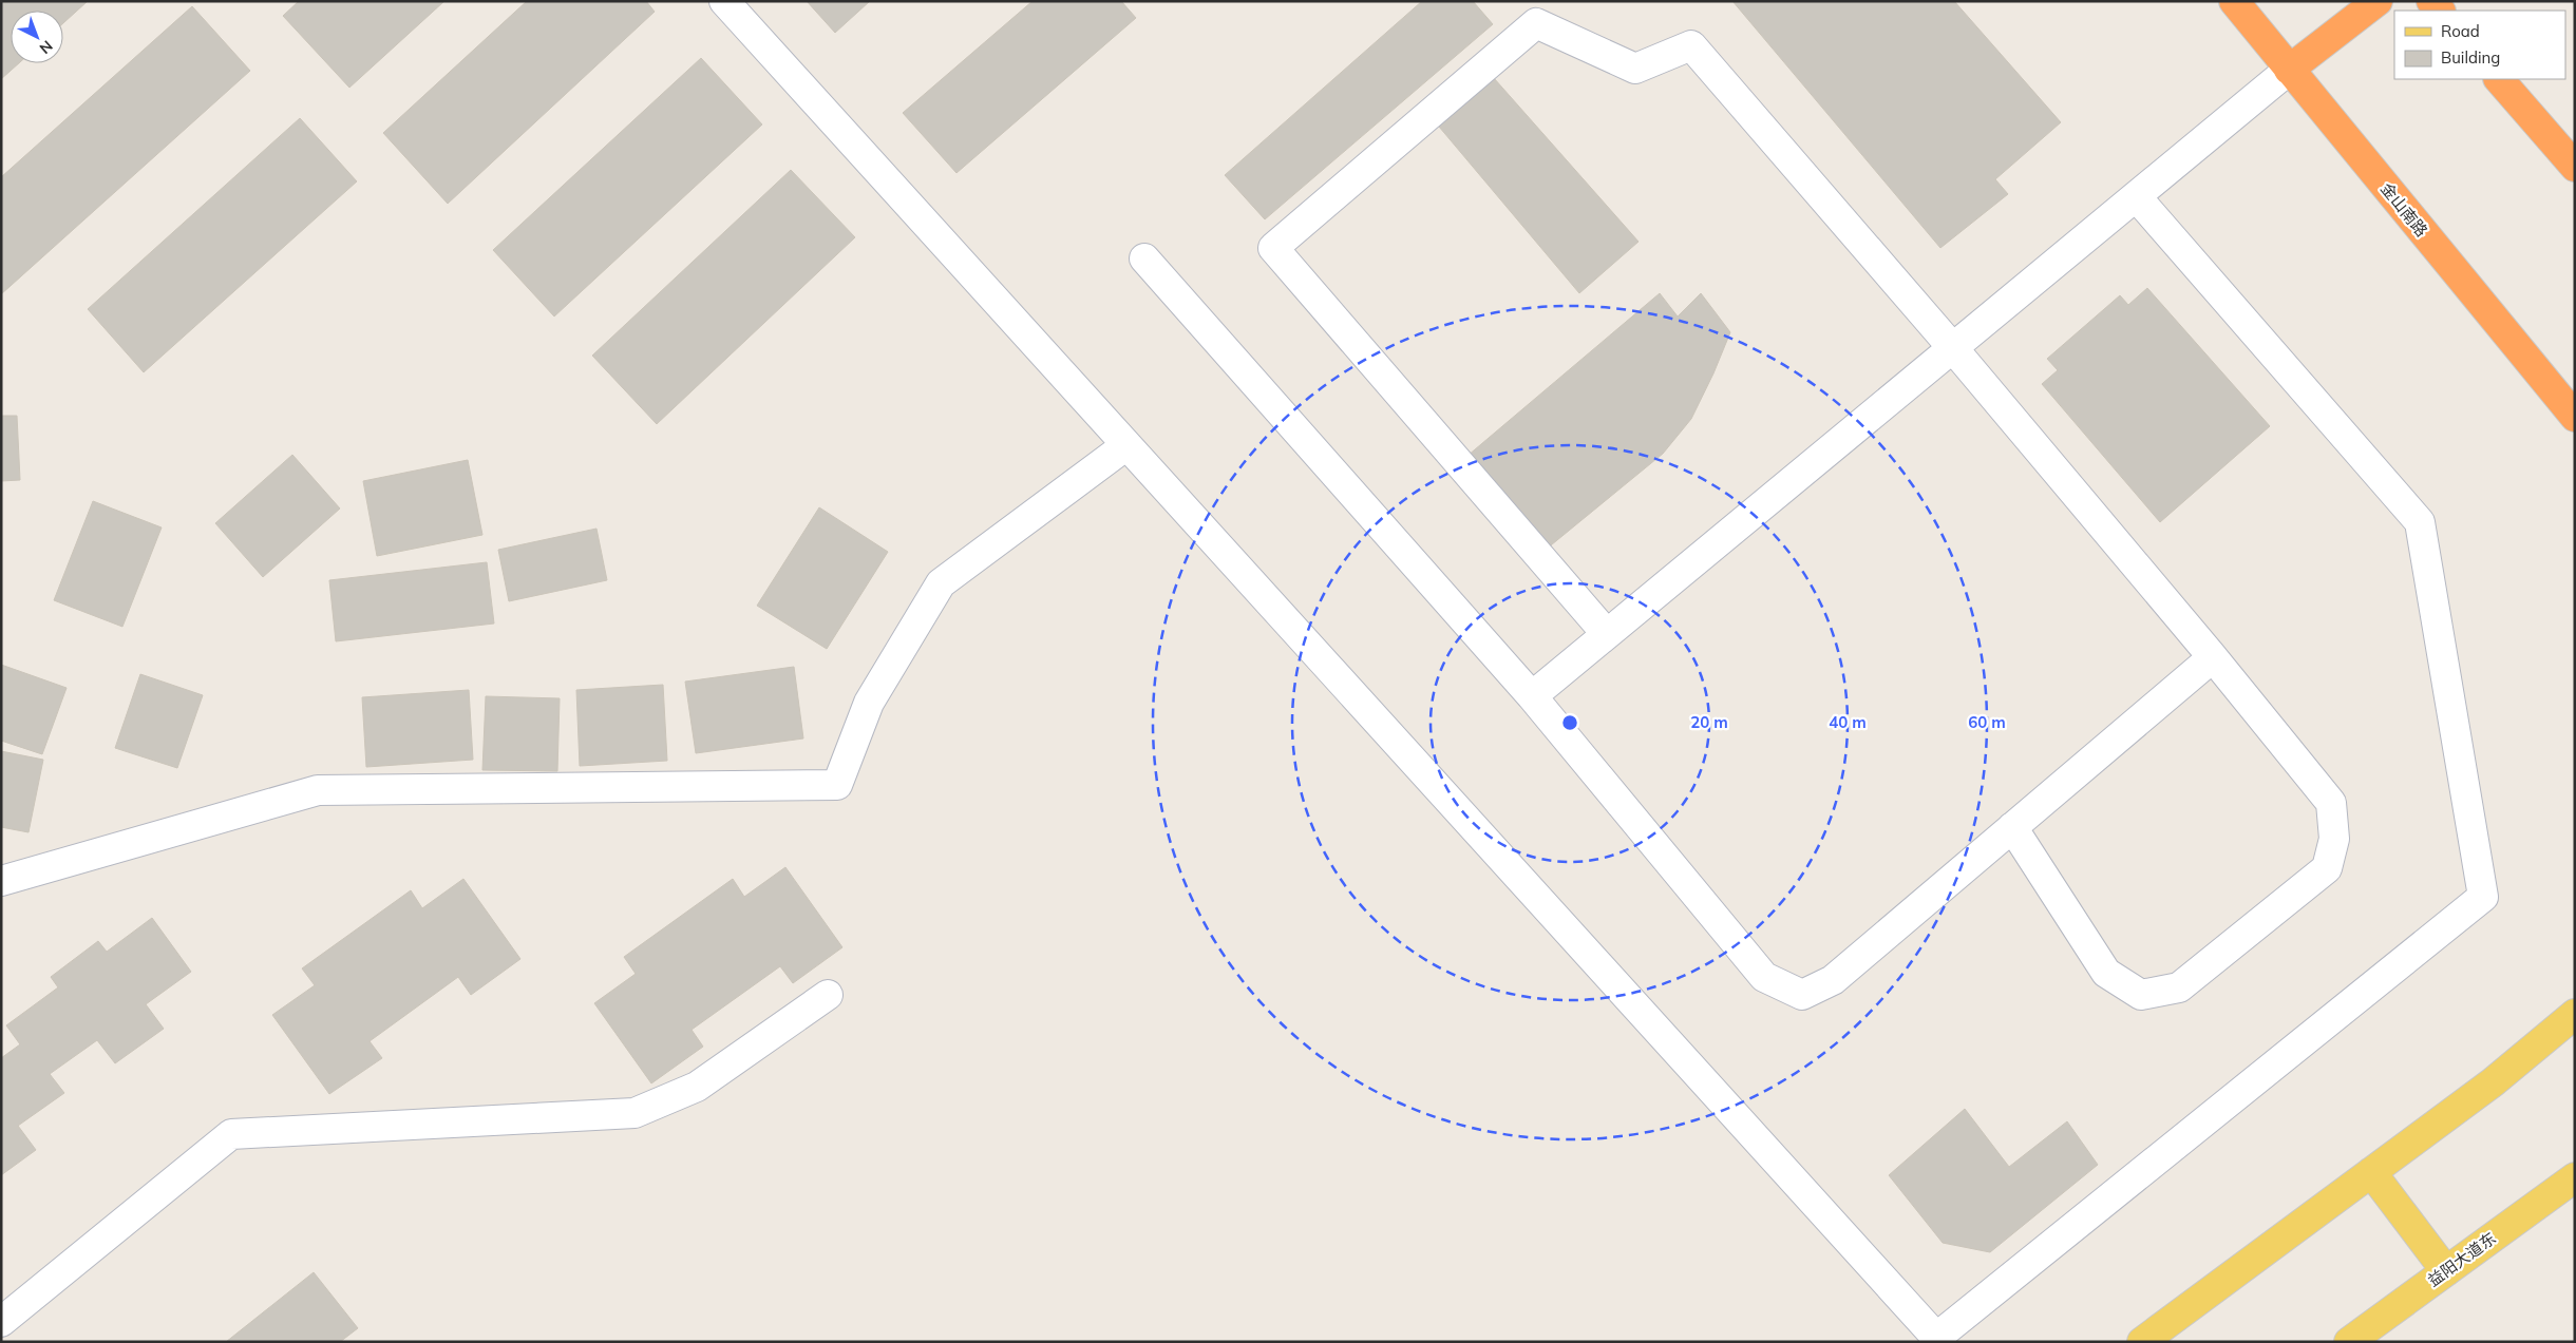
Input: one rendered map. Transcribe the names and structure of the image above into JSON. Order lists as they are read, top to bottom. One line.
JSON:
{"streets":{"highway":["金山南路"],"main road":["益阳大道东"]},"legend":["Road","Building"],"north":"bottom right","rings":["20 m","40 m","60 m"]}
